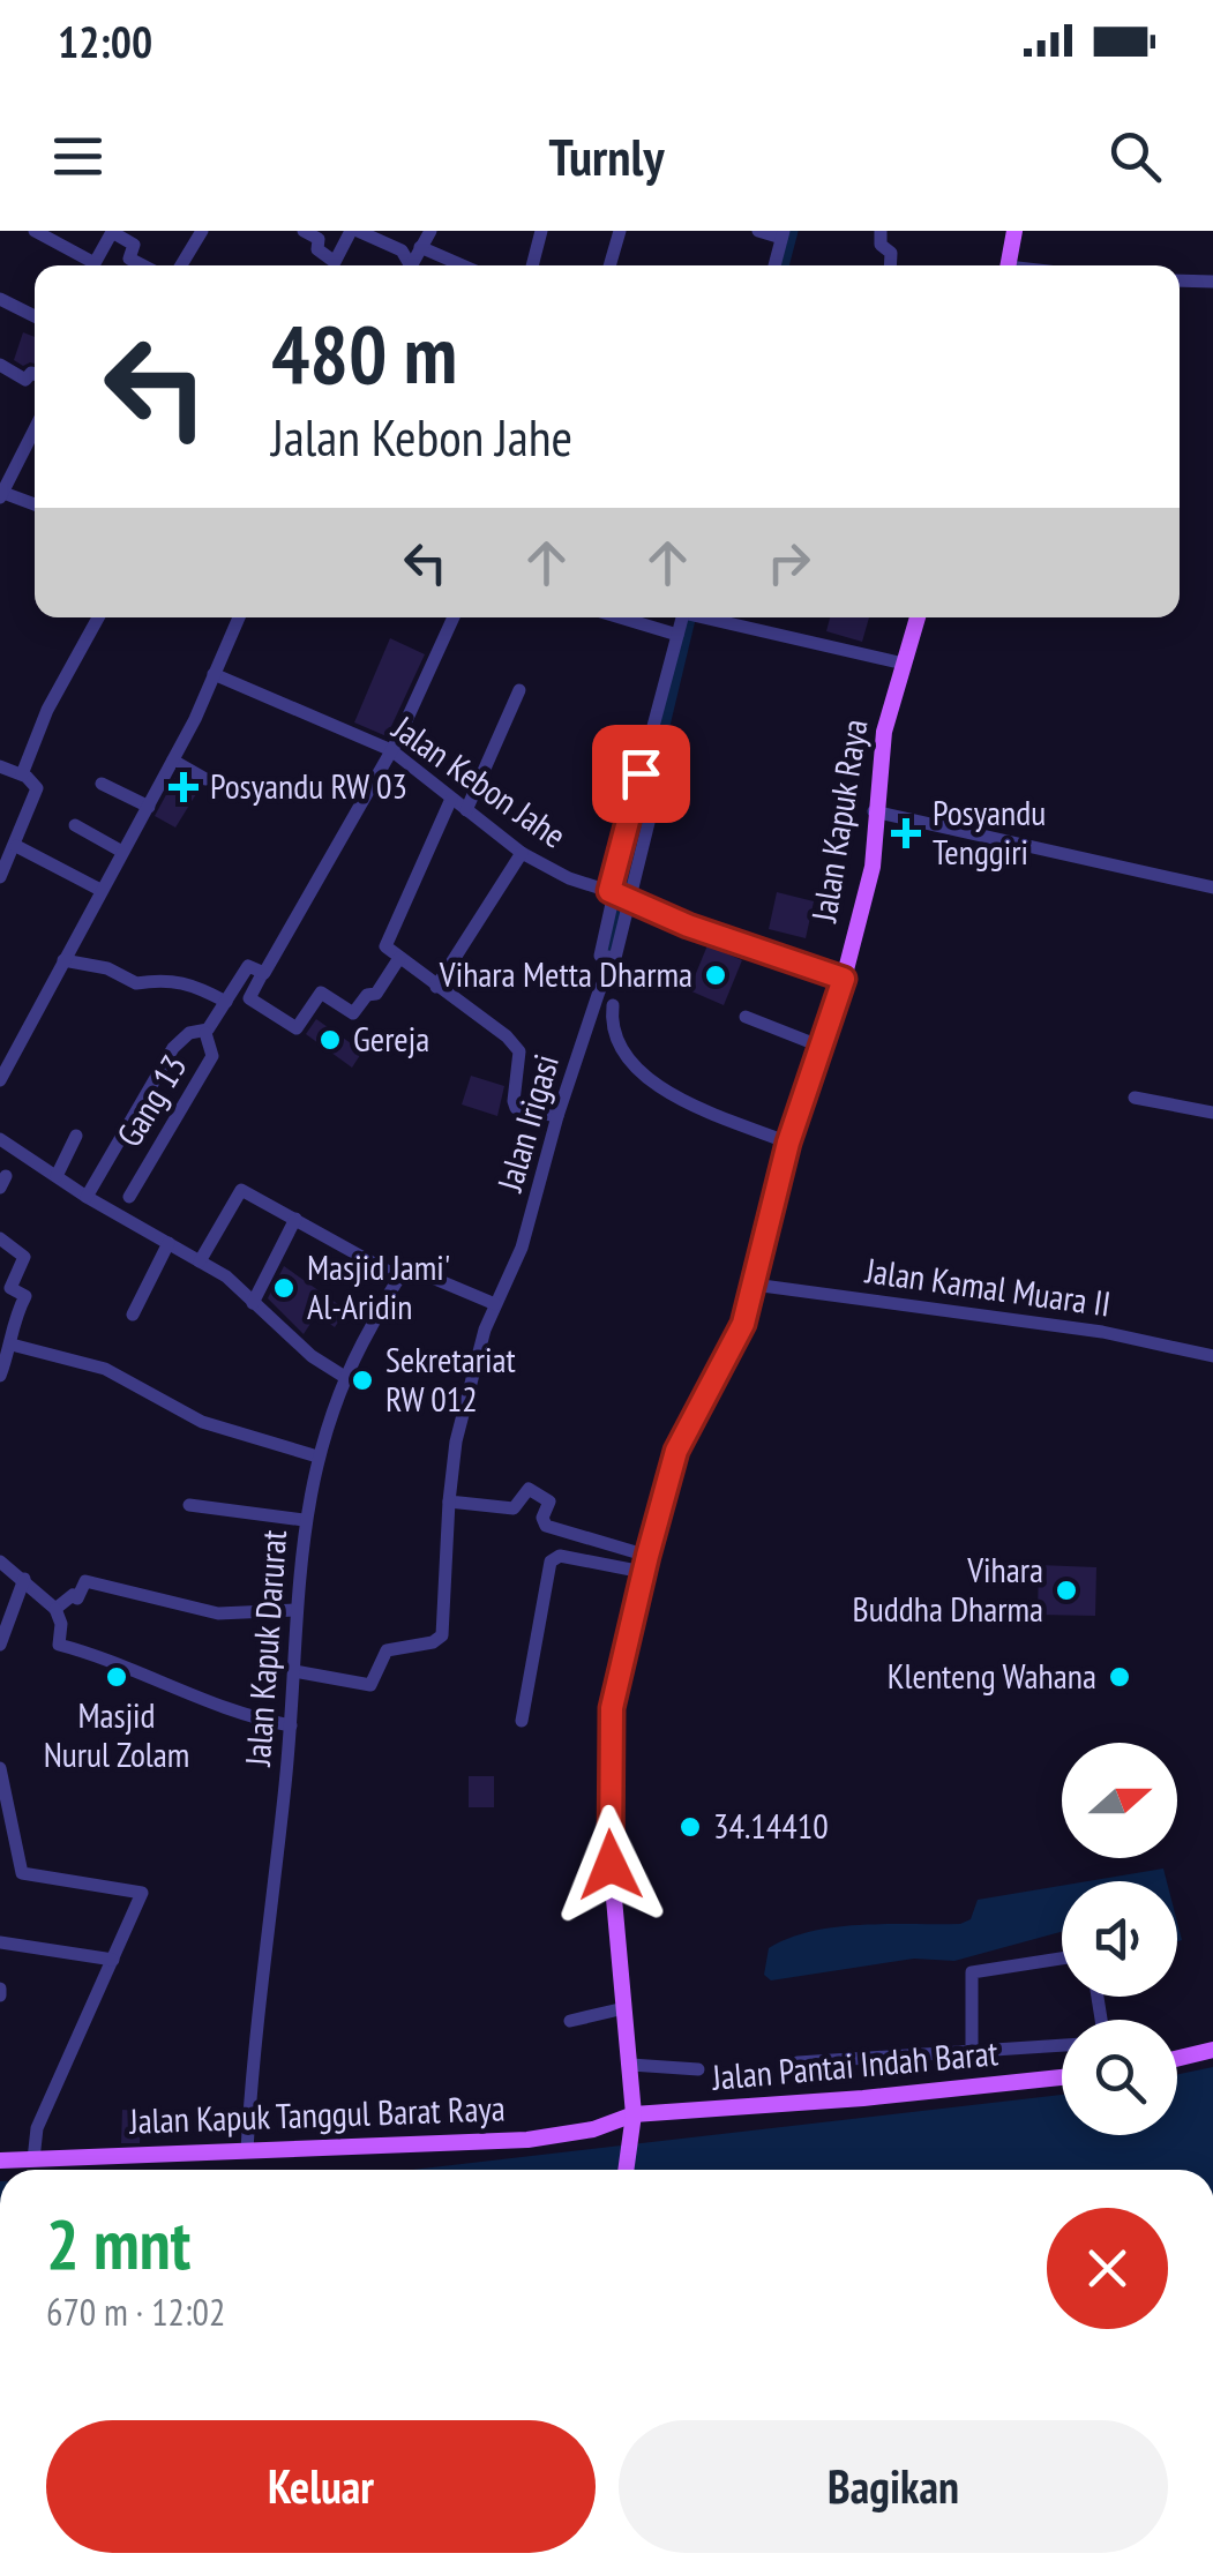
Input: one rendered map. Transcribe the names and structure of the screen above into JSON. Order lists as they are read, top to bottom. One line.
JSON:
{"streets":{"main road":["Jalan Kapuk Raya","Jalan Pantai Indah Barat","Jalan Kapuk Tanggul Barat Raya"],"street":["Jalan Kebon Jahe","Gang 13","Jalan Irigasi","Jalan Kamal Muara II","Jalan Kapuk Darurat"]},"crossings":[["Jalan Kebon Jahe","Jalan Kapuk Raya"],["Jalan Kebon Jahe","Jalan Irigasi"],["Jalan Kapuk Raya","Jalan Kamal Muara II"],["Jalan Kapuk Raya","Jalan Pantai Indah Barat"],["Jalan Kapuk Raya","Jalan Kapuk Tanggul Barat Raya"],["Jalan Irigasi","Jalan Kapuk Darurat"],["Jalan Kapuk Darurat","Jalan Kapuk Tanggul Barat Raya"],["Jalan Pantai Indah Barat","Jalan Kapuk Tanggul Barat Raya"]],"places":{"health":["Posyandu RW 03","Posyandu Tenggiri"],"other":["Vihara Metta Dharma","Gereja","Masjid Jami' Al-Aridin","Sekretariat RW 012","Vihara Buddha Dharma","Masjid Nurul Zolam","Klenteng Wahana","34.14410"]},"north":"right","page":{"status":"12:00","header":"Turnly","turn":["480 m","Jalan Kebon Jahe"],"heading":["2 mnt","670 m · 12:02"],"buttons":["Keluar","Bagikan"]}}
